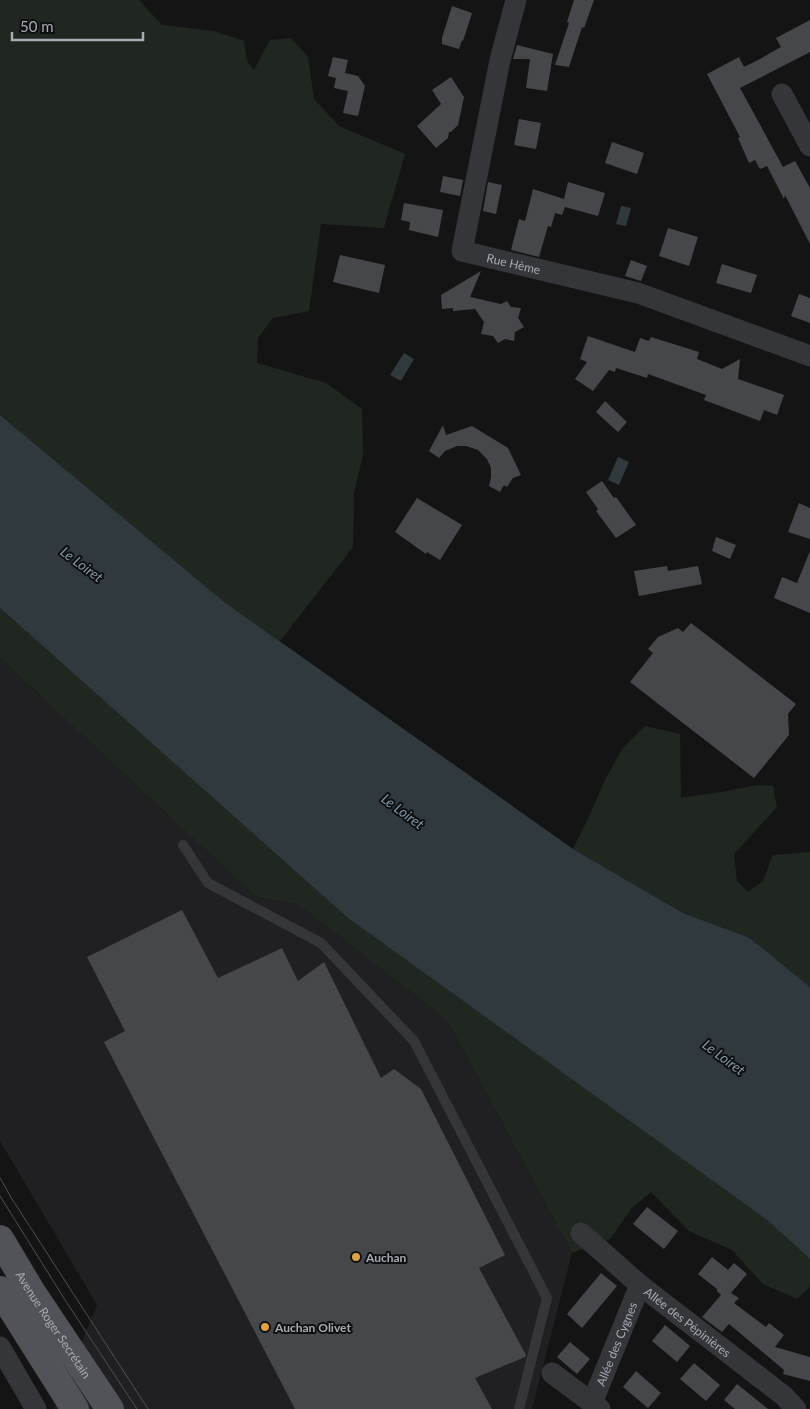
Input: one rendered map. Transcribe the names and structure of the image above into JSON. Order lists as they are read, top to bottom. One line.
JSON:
{"streets":{"main road":["Avenue Roger Secrétain"],"street":["Rue Hème","Allée des Pépinières","Allée des Cygnes"]},"crossings":[["Allée des Pépinières","Allée des Cygnes"]],"water":["Le Loiret"],"places":["Auchan","Auchan Olivet"],"scale_bar":"50 m"}
